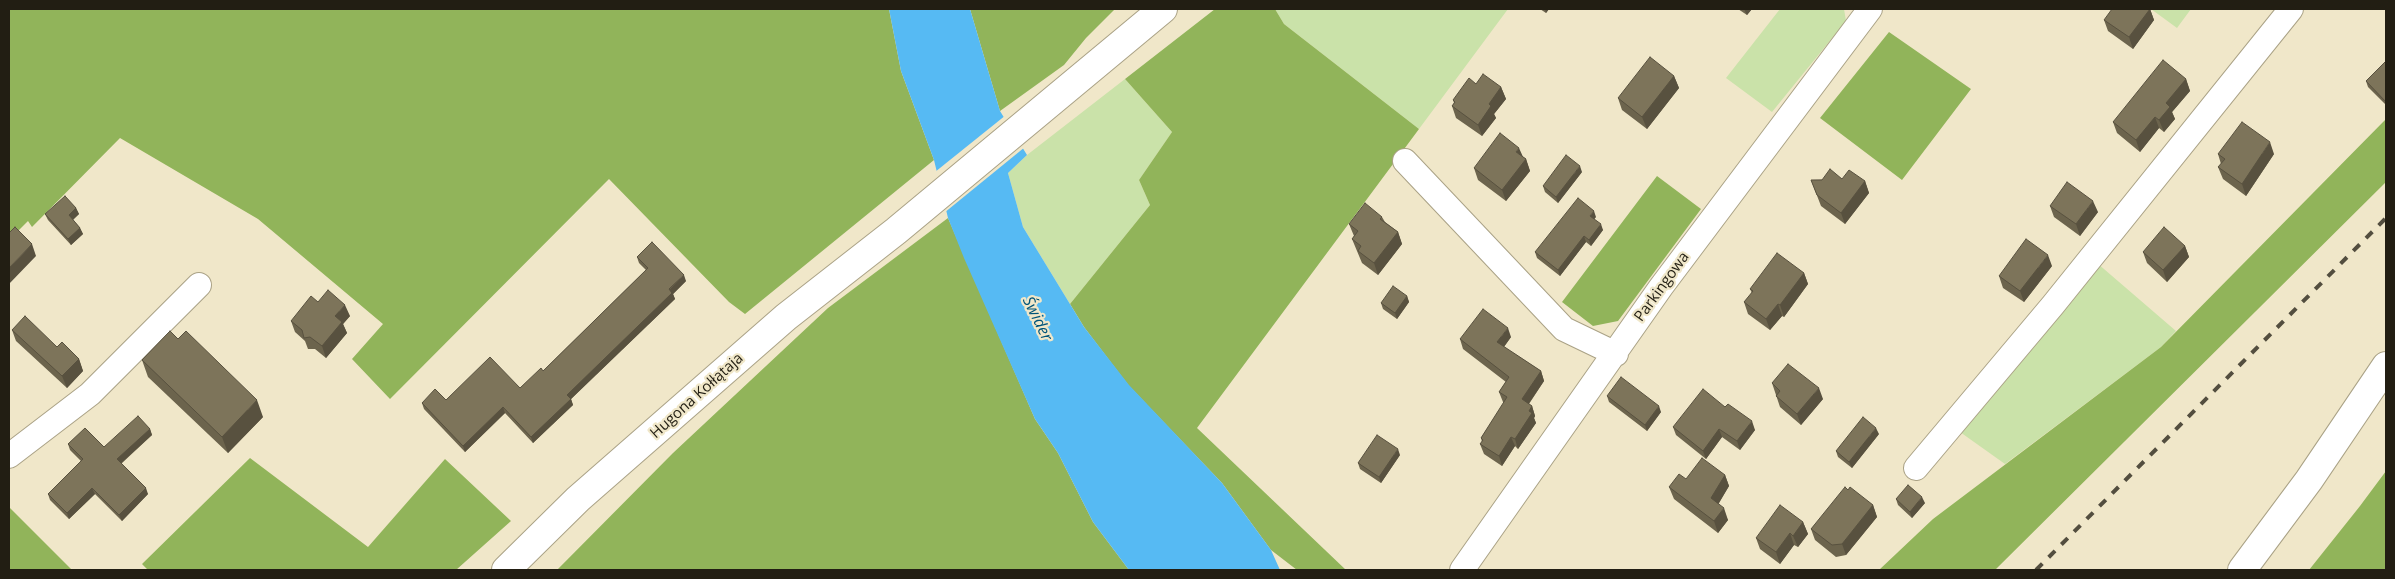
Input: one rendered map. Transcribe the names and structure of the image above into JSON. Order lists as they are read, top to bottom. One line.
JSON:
{"streets":{"main road":["Hugona Kołłątaja"],"street":["Parkingowa"]},"water":["Świder"]}
